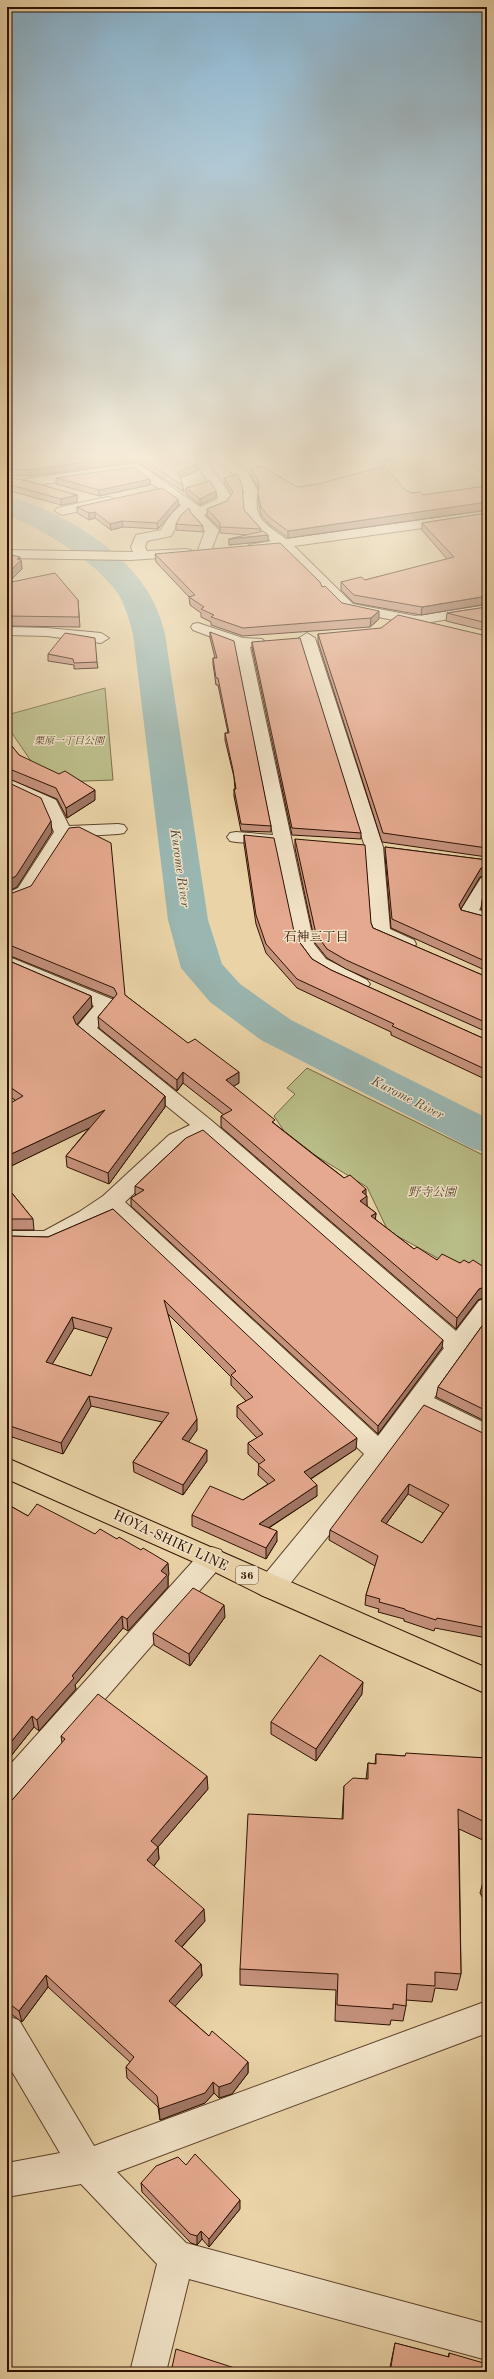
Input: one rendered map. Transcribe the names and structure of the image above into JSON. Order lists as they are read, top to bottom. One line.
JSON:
{"streets":{"main road":["HOYA-SHIKI LINE","36"]},"districts":["石神三丁目"],"water":["Kurome River"],"parks":["栗原一丁目公園","野寺公園"]}
